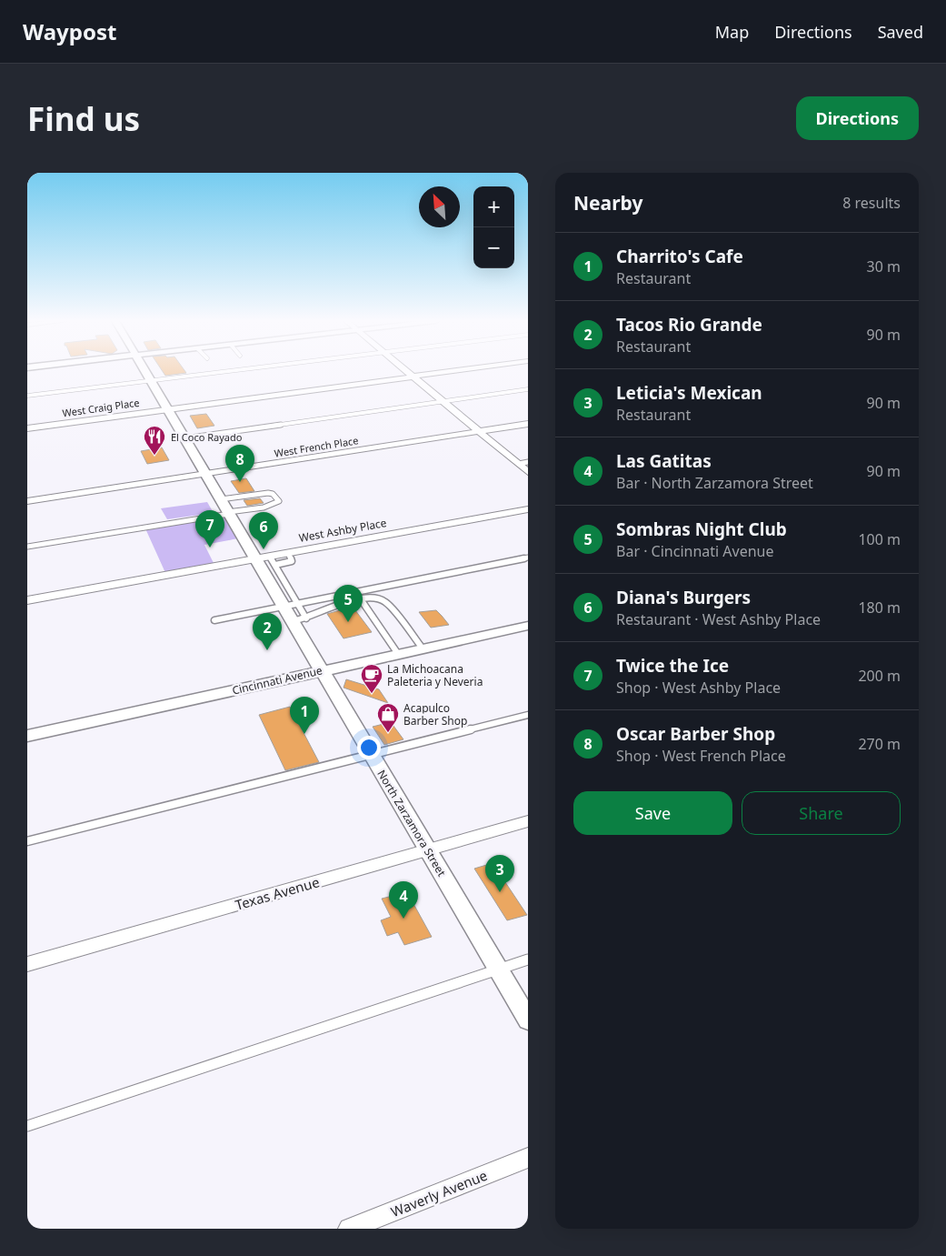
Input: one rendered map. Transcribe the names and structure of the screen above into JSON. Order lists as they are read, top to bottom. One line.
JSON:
{"streets":{"street":["West Craig Place","West French Place","West Ashby Place","Cincinnati Avenue","North Zarzamora Street","Texas Avenue","Waverly Avenue"]},"crossings":[["West Craig Place","North Zarzamora Street"],["West French Place","North Zarzamora Street"],["West Ashby Place","North Zarzamora Street"],["Cincinnati Avenue","North Zarzamora Street"],["North Zarzamora Street","Texas Avenue"]],"places":{"restaurant":["El Coco Rayado"],"cafe":["La Michoacana Paleteria y Neveria"],"shop":["Acapulco Barber Shop"]},"north":"top left","page":{"header":"Waypost","nav":["Map","Directions","Saved"],"buttons":["Directions",["Save","Share"]],"title":"Find us","heading":["Nearby","8 results"],"map_buttons":["+","−"],"list":[{"mark":"1","name":"Charrito's Cafe","note":"Restaurant","value":"30 m"},{"mark":"2","name":"Tacos Rio Grande","note":"Restaurant","value":"90 m"},{"mark":"3","name":"Leticia's Mexican","note":"Restaurant","value":"90 m"},{"mark":"4","name":"Las Gatitas","note":"Bar · North Zarzamora Street","value":"90 m"},{"mark":"5","name":"Sombras Night Club","note":"Bar · Cincinnati Avenue","value":"100 m"},{"mark":"6","name":"Diana's Burgers","note":"Restaurant · West Ashby Place","value":"180 m"},{"mark":"7","name":"Twice the Ice","note":"Shop · West Ashby Place","value":"200 m"},{"mark":"8","name":"Oscar Barber Shop","note":"Shop · West French Place","value":"270 m"}],"pins":["8","7","6","5","2","1","3","4"]}}
